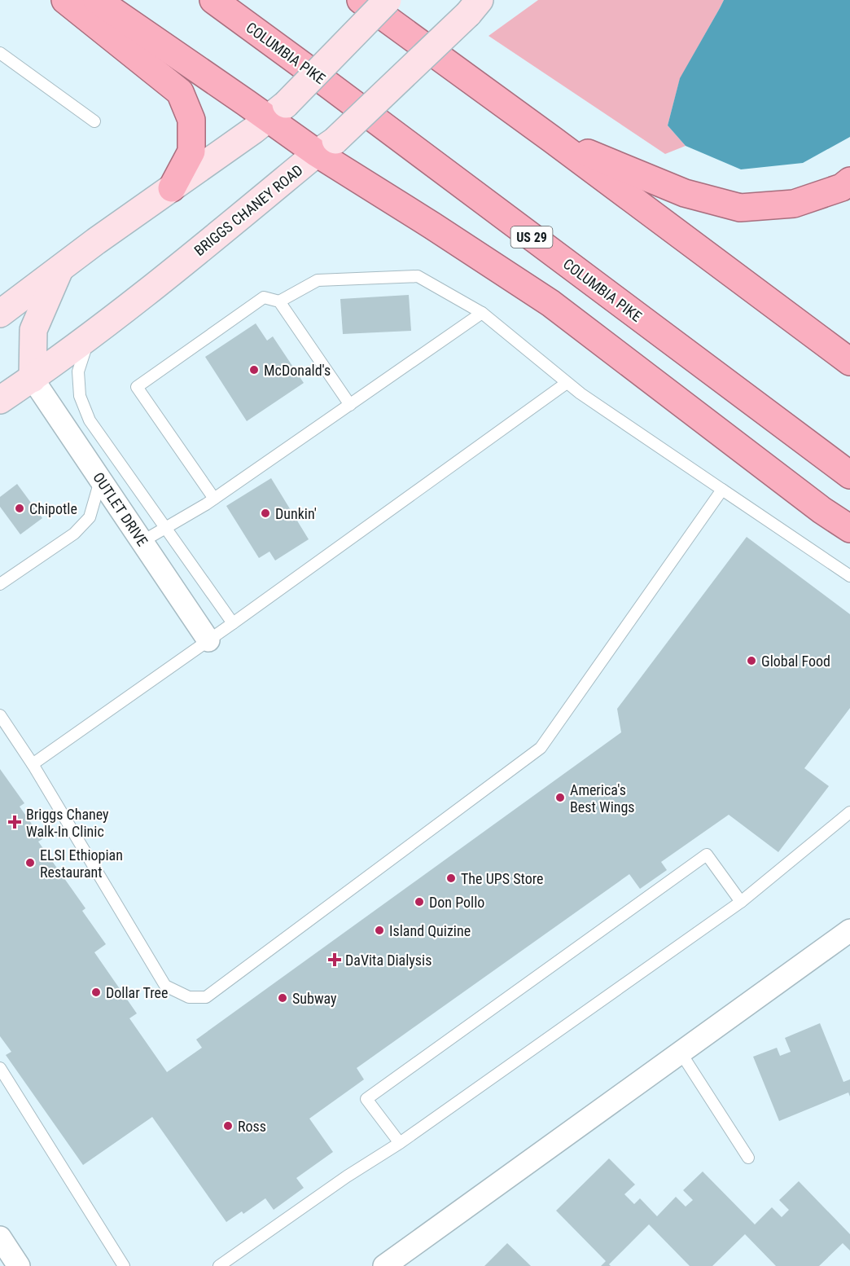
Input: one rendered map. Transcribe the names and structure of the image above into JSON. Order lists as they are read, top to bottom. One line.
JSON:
{"streets":{"highway":["COLUMBIA PIKE","US 29"],"main road":["BRIGGS CHANEY ROAD"],"street":["OUTLET DRIVE"]},"crossings":[["BRIGGS CHANEY ROAD","OUTLET DRIVE"]],"places":{"other":["McDonald's","Chipotle","Dunkin'","Global Food","America's Best Wings","ELSI Ethiopian Restaurant","The UPS Store","Don Pollo","Island Quizine","Dollar Tree","Subway","Ross"],"health":["Briggs Chaney Walk-In Clinic","DaVita Dialysis"]}}
